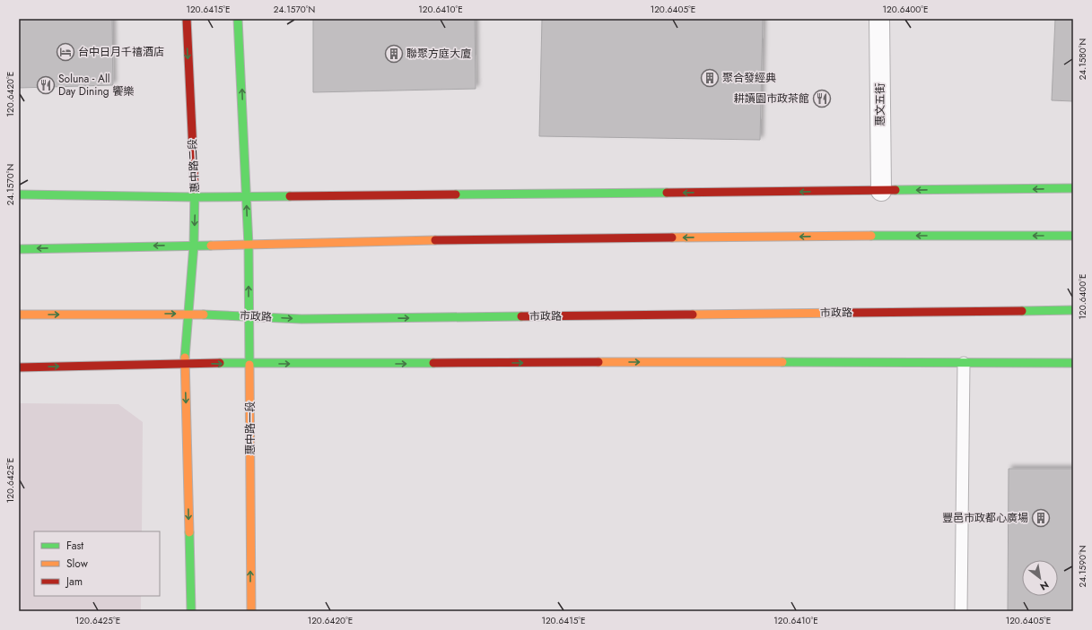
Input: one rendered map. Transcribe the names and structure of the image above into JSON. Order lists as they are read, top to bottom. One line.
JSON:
{"streets":{"street":["惠文五街","惠中路二段","市政路","惠中路一段"]},"crossings":[["惠中路二段","市政路"],["市政路","惠中路一段"]],"places":{"hotel":["台中日月千禧酒店"],"building":["聯聚方庭大廈","聚合發經典","豐邑市政都心廣場"],"restaurant":["Soluna - All Day Dining 饗樂","耕讀園市政茶館"]},"legend":["Fast","Slow","Jam"],"north":"bottom right","coordinates":["120.6415°E","24.1570°N","120.6410°E","120.6405°E","120.6400°E","24.1580°N","120.6420°E","120.6425°E","24.1590°N"]}
